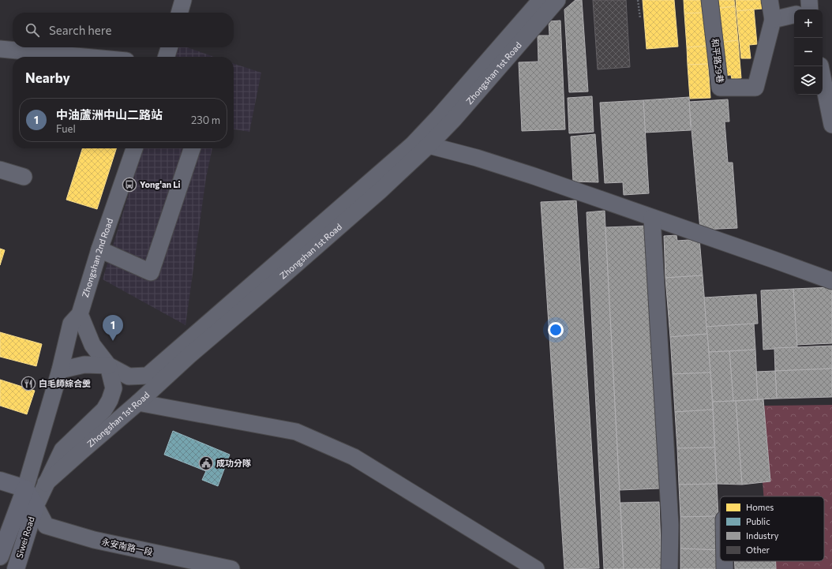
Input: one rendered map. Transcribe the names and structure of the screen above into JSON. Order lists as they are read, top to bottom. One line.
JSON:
{"streets":{"main road":["Siwei Road"],"street":["和平路29巷","Zhongshan 1st Road","Zhongshan 2nd Road","永安南路一段"]},"crossings":[["Zhongshan 1st Road","Zhongshan 2nd Road"],["Zhongshan 1st Road","Siwei Road"],["Zhongshan 1st Road","永安南路一段"],["Zhongshan 2nd Road","Siwei Road"],["Siwei Road","永安南路一段"]],"places":{"bus stop":["Yong'an Li"],"restaurant":["白毛師綜合羹"],"public building":["成功分隊"]},"legend":["Homes","Public","Industry","Other"],"page":{"map_buttons":["+","−"],"search":"Search here","heading":"Nearby","list":[{"mark":"1","name":"中油蘆洲中山二路站","note":"Fuel","value":"230 m"}],"pins":"1"}}
